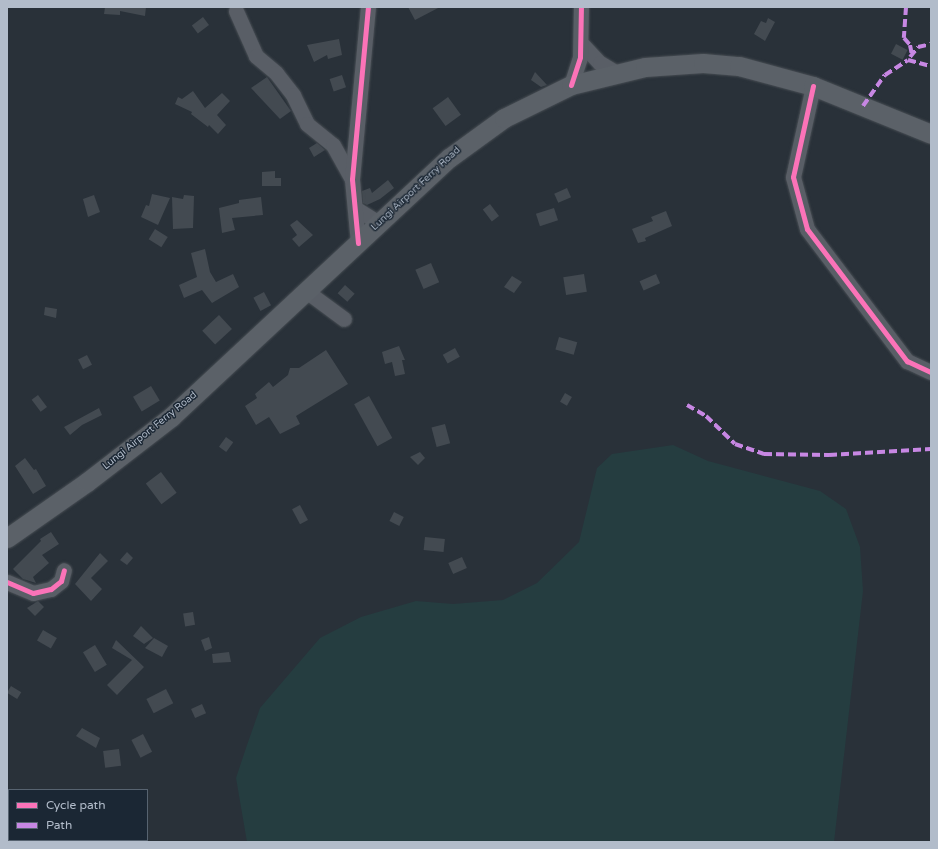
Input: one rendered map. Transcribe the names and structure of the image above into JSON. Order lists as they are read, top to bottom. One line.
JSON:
{"streets":{"main road":["Lungi Airport Ferry Road"]},"legend":["Cycle path","Path"]}
